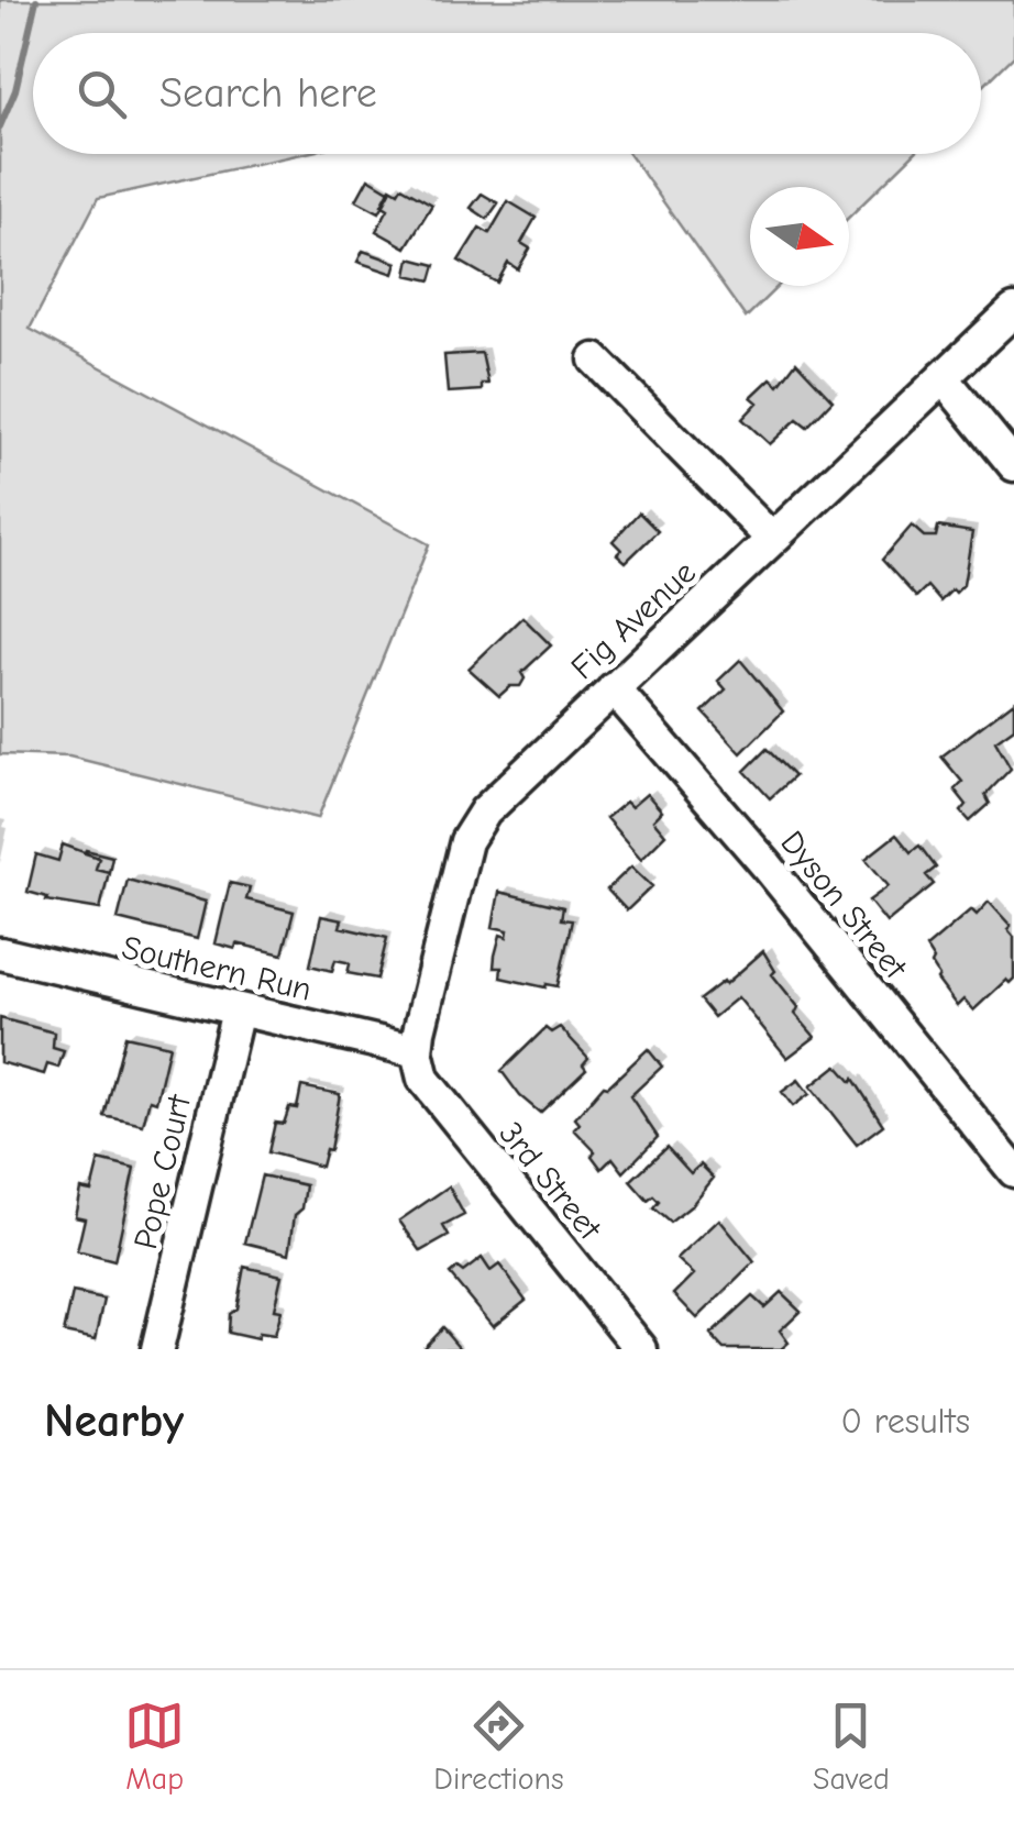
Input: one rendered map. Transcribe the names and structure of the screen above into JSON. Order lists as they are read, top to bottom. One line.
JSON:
{"streets":{"street":["Fig Avenue","Dyson Street","Southern Run","Pope Court","3rd Street"]},"crossings":[["Fig Avenue","Dyson Street"],["Fig Avenue","Southern Run"],["Fig Avenue","3rd Street"],["Southern Run","Pope Court"],["Southern Run","3rd Street"]],"north":"right","page":{"search":"Search here","heading":["Nearby","0 results"],"nav":["Map","Directions","Saved"]}}
